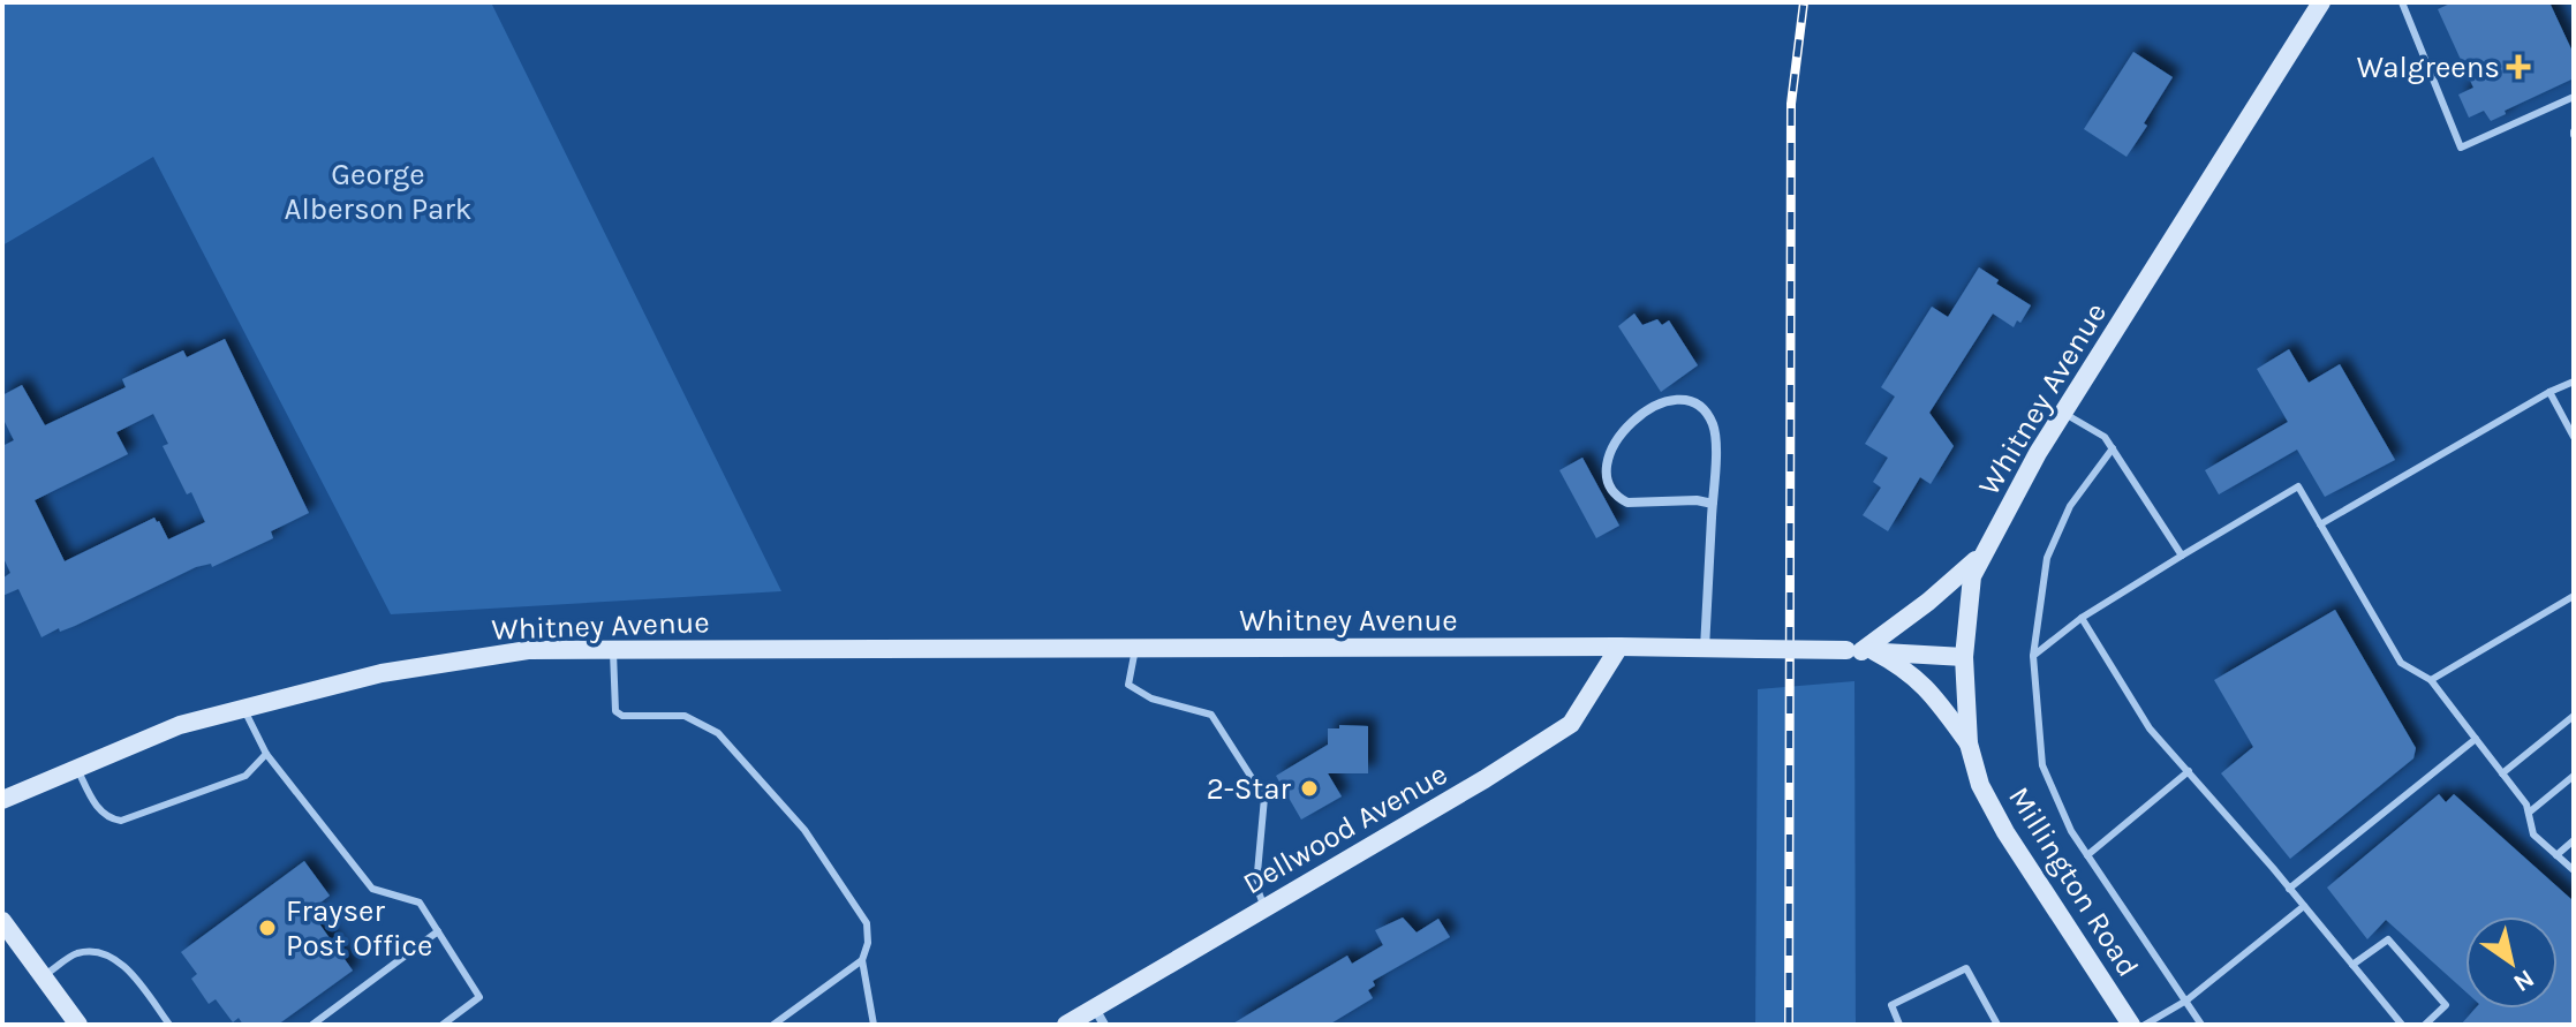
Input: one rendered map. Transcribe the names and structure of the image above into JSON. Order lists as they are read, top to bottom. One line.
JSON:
{"streets":{"main road":["Whitney Avenue","Dellwood Avenue","Millington Road"]},"crossings":[["Whitney Avenue","Dellwood Avenue"],["Whitney Avenue","Millington Road"]],"parks":["George Alberson Park"],"places":{"health":["Walgreens"],"other":["2-Star","Frayser Post Office"]},"north":"bottom right"}
